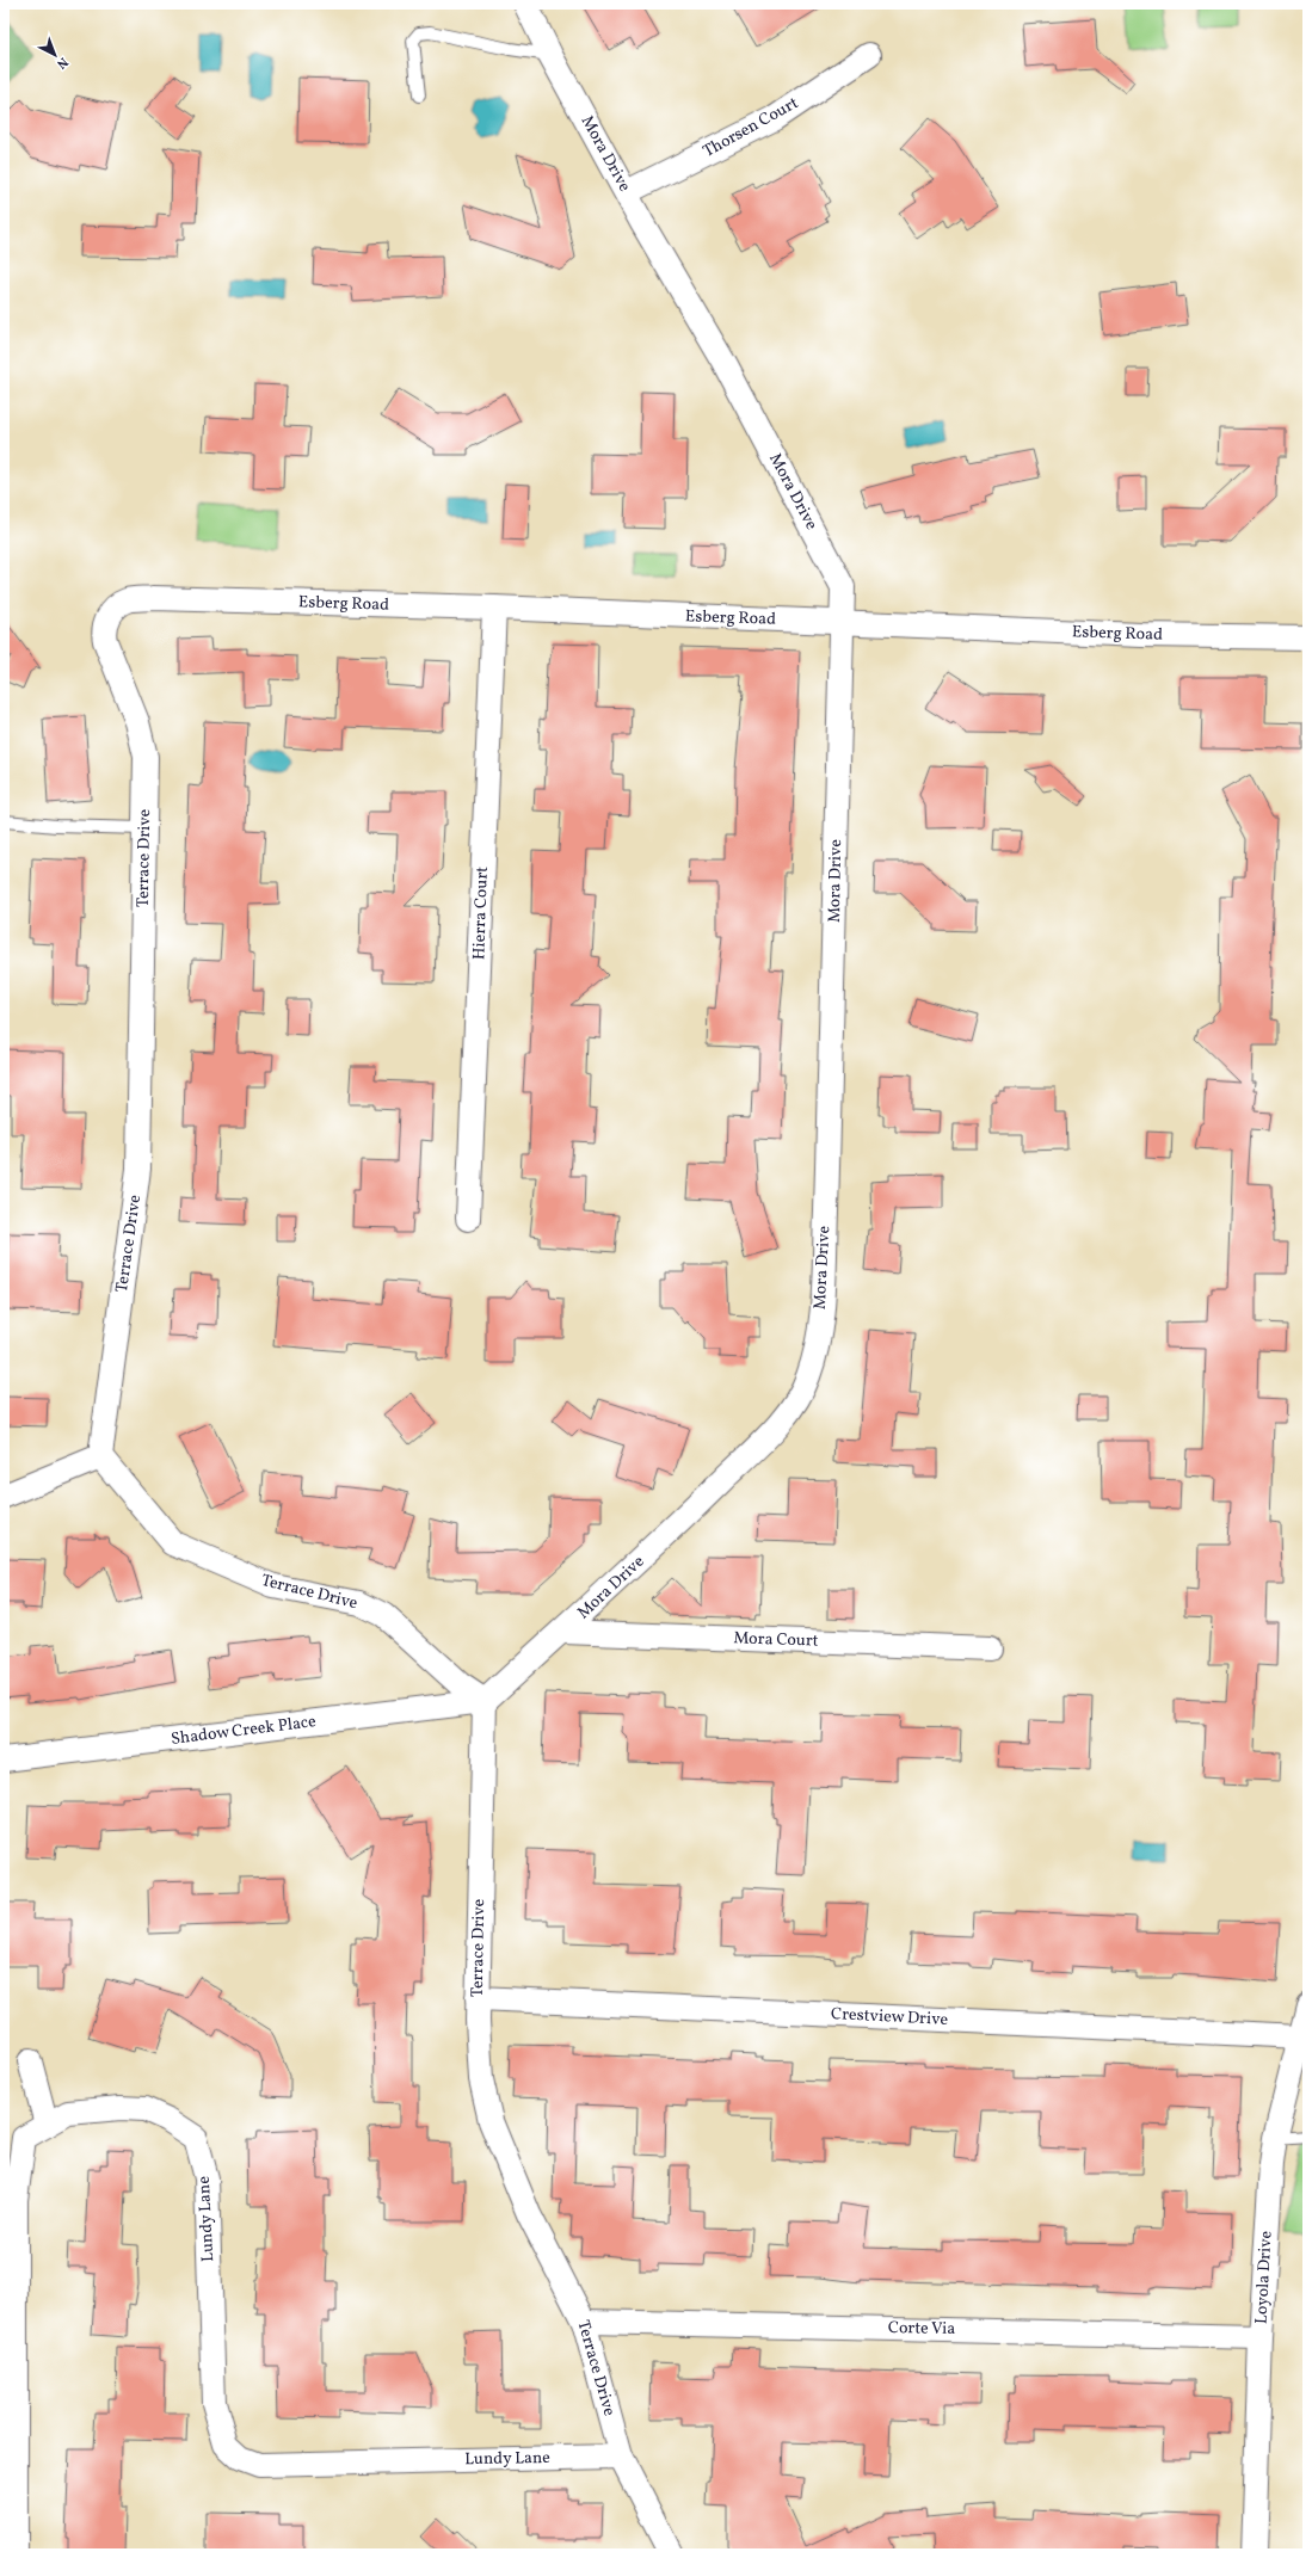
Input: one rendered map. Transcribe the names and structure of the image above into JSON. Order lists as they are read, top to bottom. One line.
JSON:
{"streets":{"street":["Thorsen Court","Mora Drive","Esberg Road","Terrace Drive","Hierra Court","Mora Court","Shadow Creek Place","Crestview Drive","Lundy Lane","Loyola Drive","Corte Via"]},"crossings":[["Thorsen Court","Mora Drive"],["Mora Drive","Esberg Road"],["Mora Drive","Terrace Drive"],["Mora Drive","Mora Court"],["Mora Drive","Shadow Creek Place"],["Esberg Road","Terrace Drive"],["Esberg Road","Hierra Court"],["Terrace Drive","Shadow Creek Place"],["Terrace Drive","Crestview Drive"],["Terrace Drive","Lundy Lane"],["Terrace Drive","Corte Via"],["Crestview Drive","Loyola Drive"],["Loyola Drive","Corte Via"]],"north":"bottom right"}
